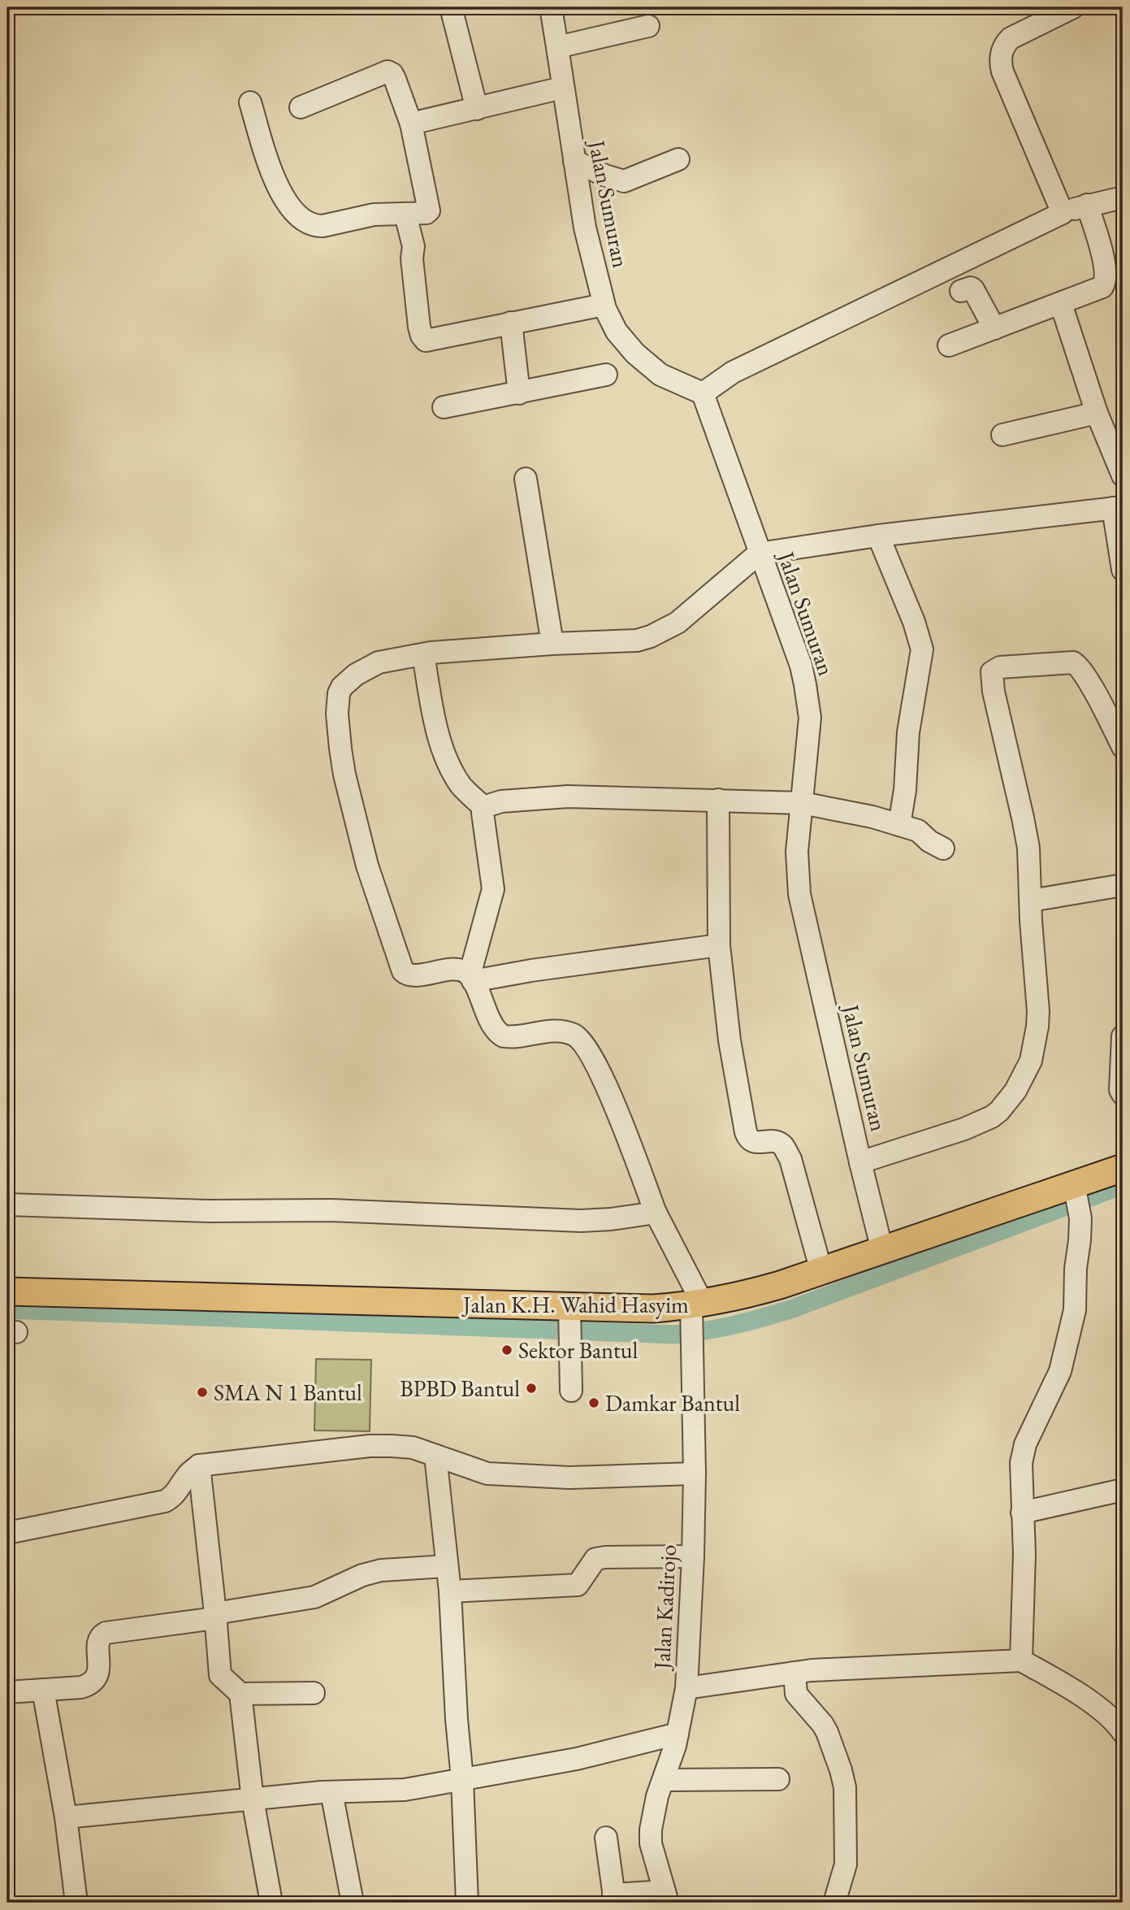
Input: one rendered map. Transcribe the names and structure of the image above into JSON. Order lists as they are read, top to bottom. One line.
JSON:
{"streets":{"main road":["Jalan K.H. Wahid Hasyim"],"street":["Jalan Sumuran","Jalan Kadirojo"]},"crossings":[["Jalan Sumuran","Jalan K.H. Wahid Hasyim"],["Jalan K.H. Wahid Hasyim","Jalan Kadirojo"]],"places":["Sektor Bantul","BPBD Bantul","SMA N 1 Bantul","Damkar Bantul"]}
